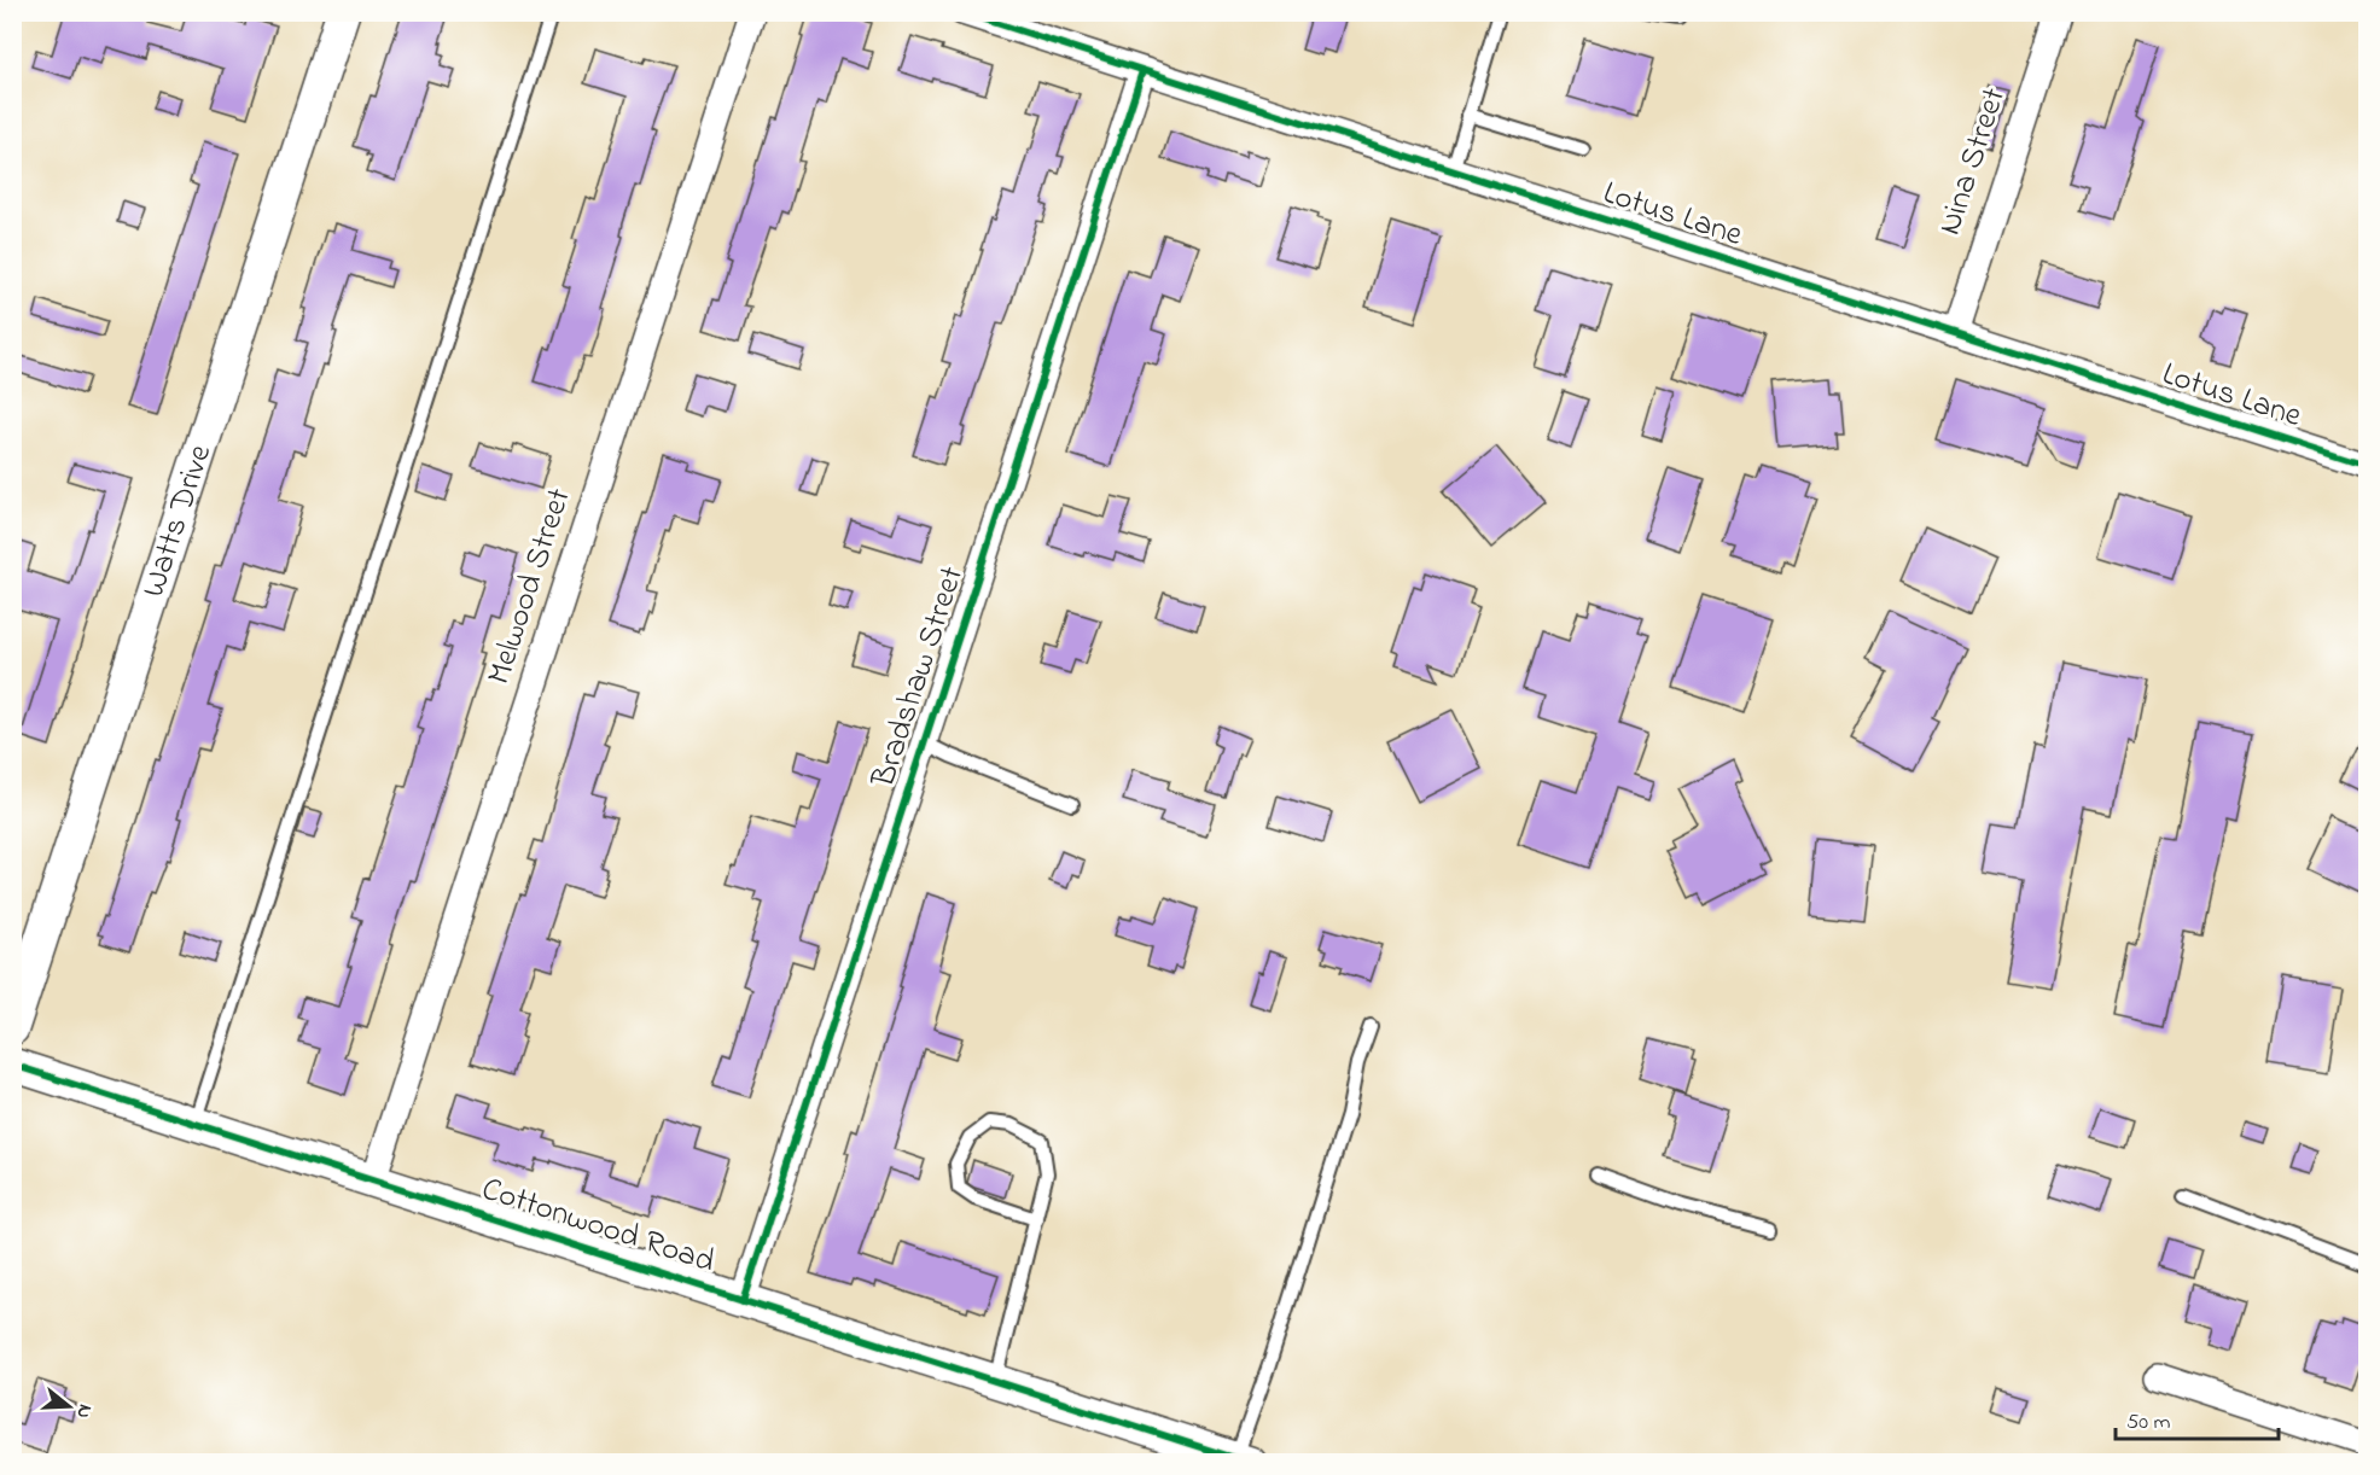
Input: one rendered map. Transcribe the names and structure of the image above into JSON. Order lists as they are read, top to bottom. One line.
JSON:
{"streets":{"street":["Nina Street","Lotus Lane","Watts Drive","Melwood Street","Bradshaw Street","Cottonwood Road"]},"crossings":[["Nina Street","Lotus Lane"],["Lotus Lane","Bradshaw Street"],["Melwood Street","Cottonwood Road"],["Bradshaw Street","Cottonwood Road"]],"scale_bar":"50 m","north":"right"}
